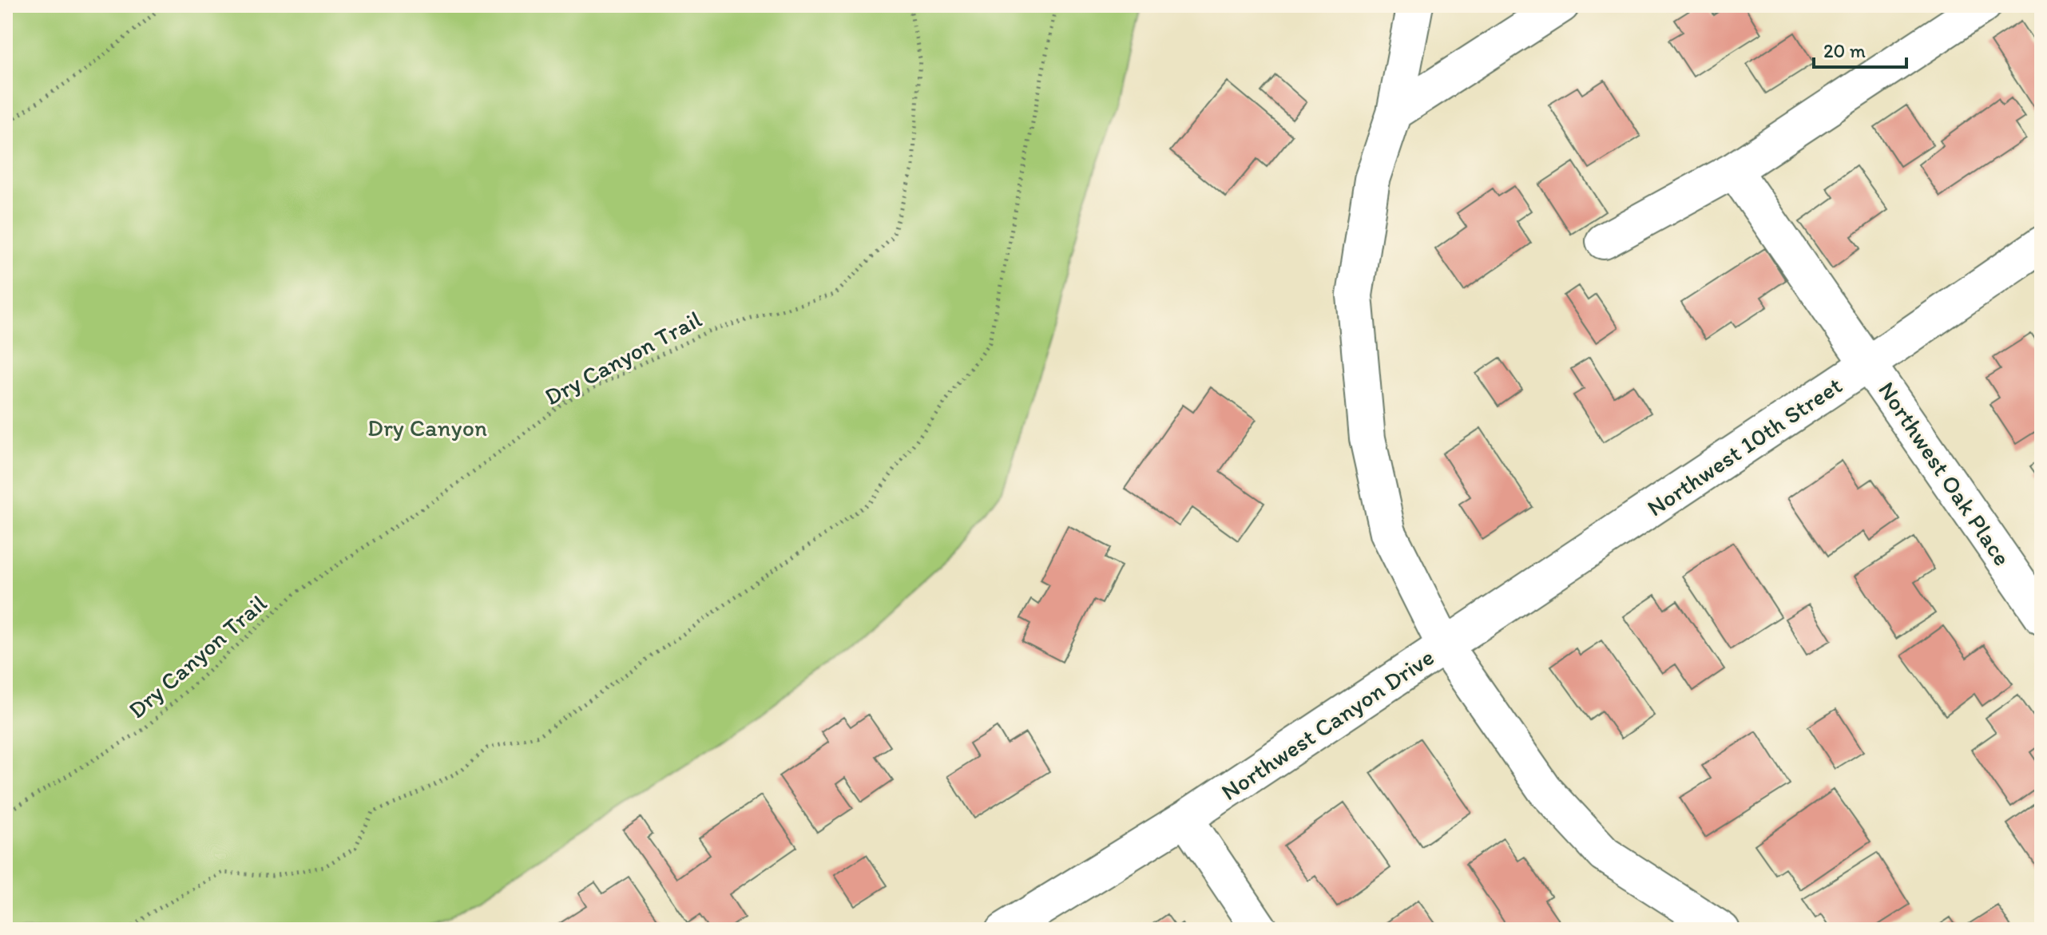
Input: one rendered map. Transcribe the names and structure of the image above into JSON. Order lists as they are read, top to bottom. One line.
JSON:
{"streets":{"street":["Northwest 10th Street","Northwest Oak Place","Northwest Canyon Drive"],"path":["Dry Canyon Trail"]},"crossings":[["Northwest 10th Street","Northwest Oak Place"],["Northwest 10th Street","Northwest Canyon Drive"]],"parks":["Dry Canyon"],"scale_bar":"20 m"}
